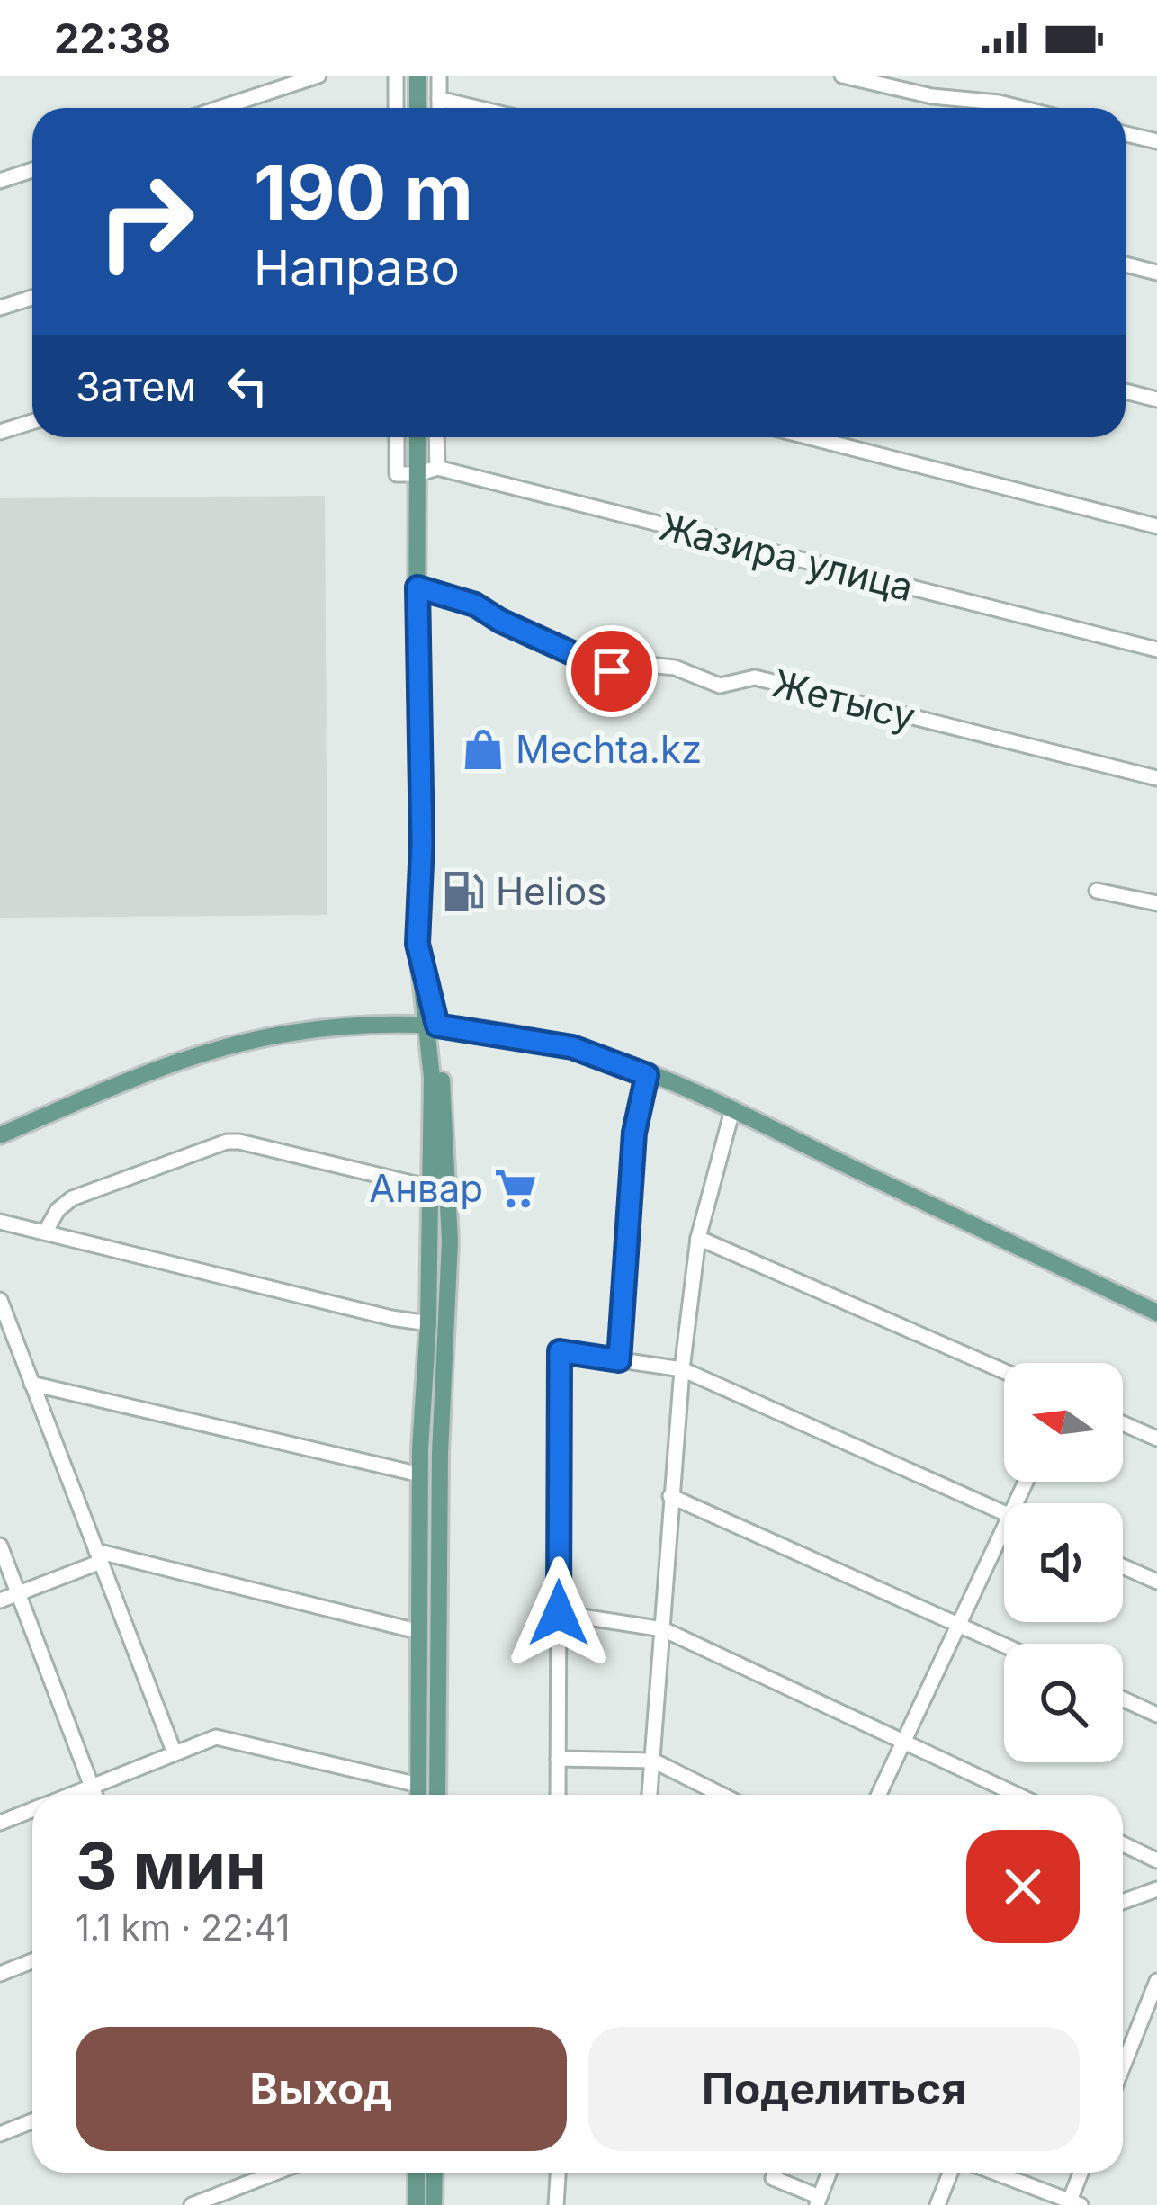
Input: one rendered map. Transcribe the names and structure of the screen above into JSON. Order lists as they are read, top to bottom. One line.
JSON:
{"streets":{"street":["Жазира улица","Жетысу"]},"places":{"shop":["Mechta.kz"],"fuel station":["Helios"],"supermarket":["Анвар"]},"north":"left","page":{"status":"22:38","turn":["190 m","Направо"],"then":"Затем","heading":["3 мин","1.1 km · 22:41"],"buttons":["Выход","Поделиться"]}}
